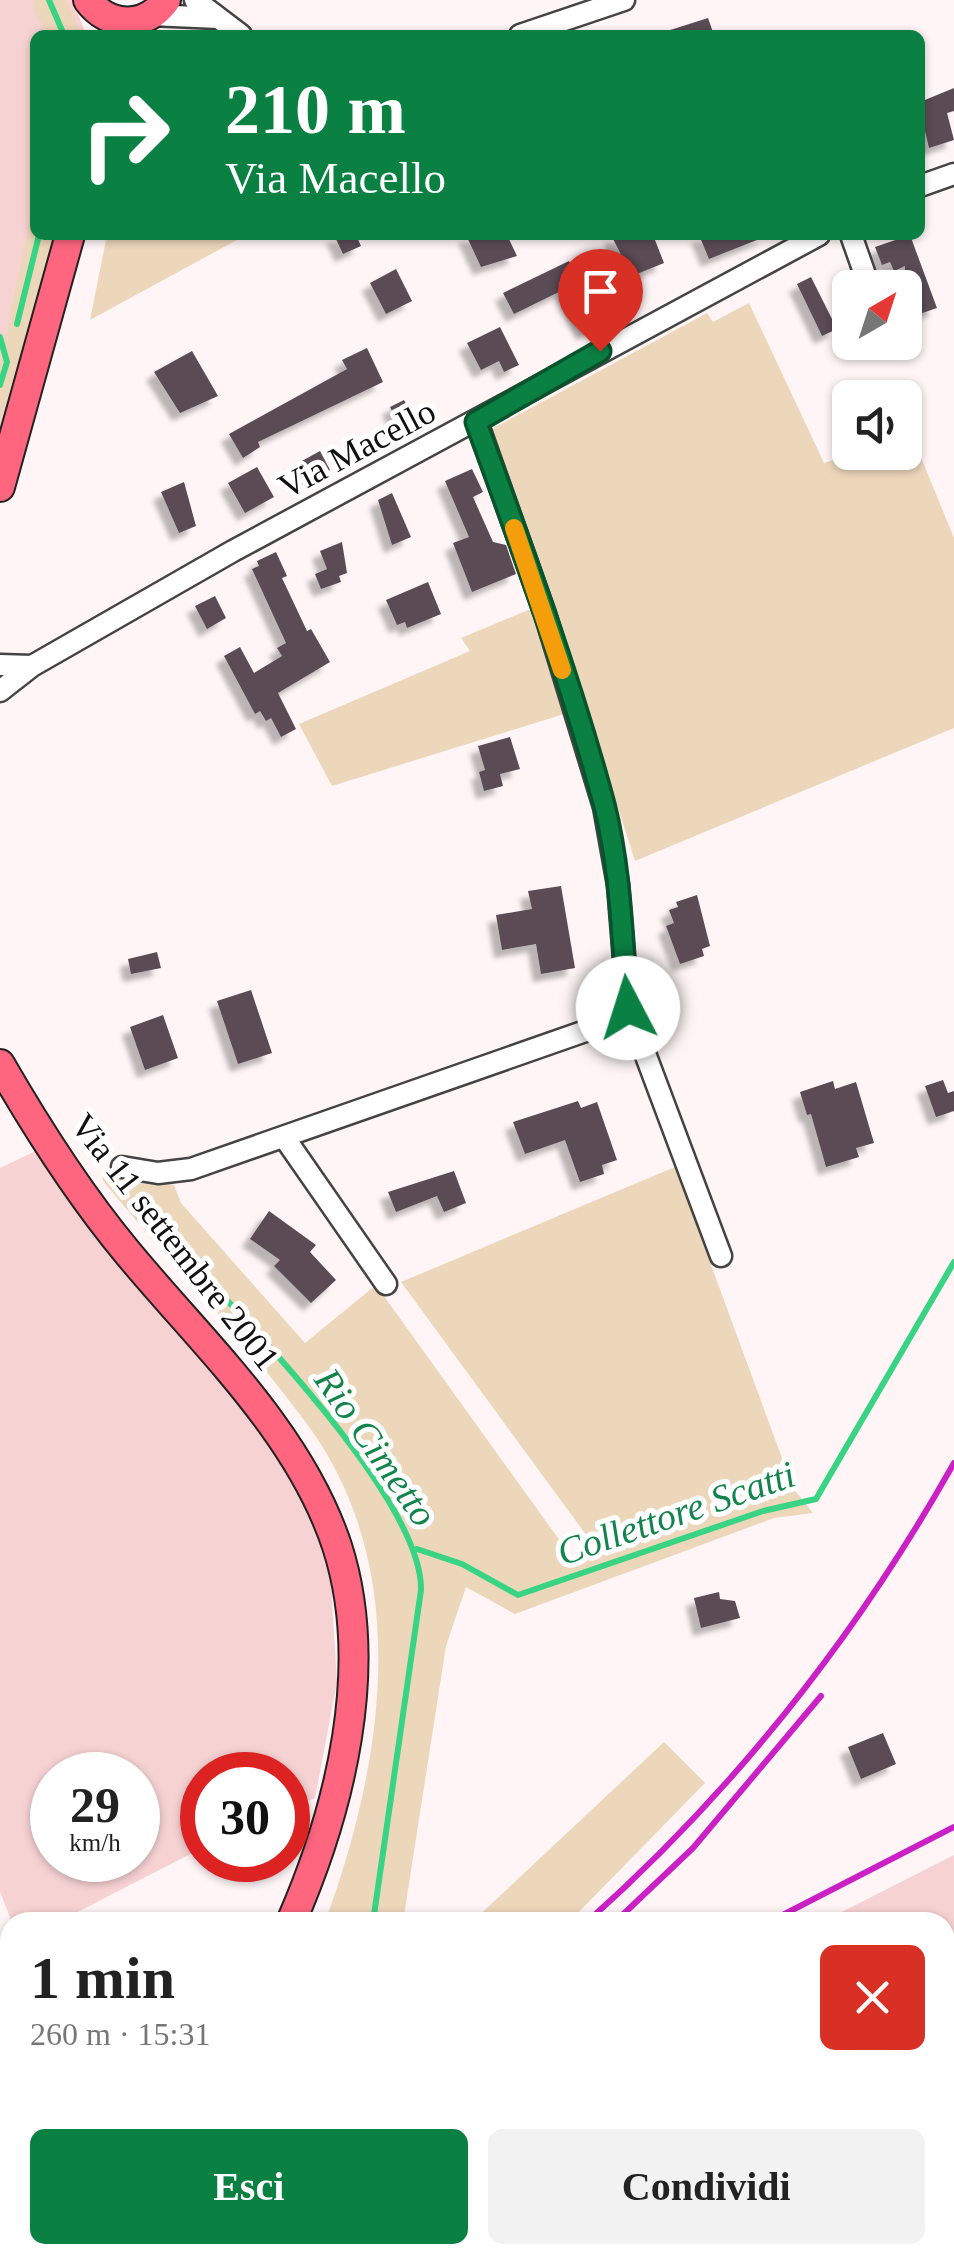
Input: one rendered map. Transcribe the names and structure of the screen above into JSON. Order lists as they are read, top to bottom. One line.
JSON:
{"streets":{"main road":["Via 11 settembre 2001"],"street":["Via Macello"]},"water":["Rio Cimetto","Collettore Scatti"],"north":"top right","page":{"turn":["210 m","Via Macello"],"speed":"29 km/h","limit":"30","heading":["1 min","260 m · 15:31"],"buttons":["Esci","Condividi"]}}
